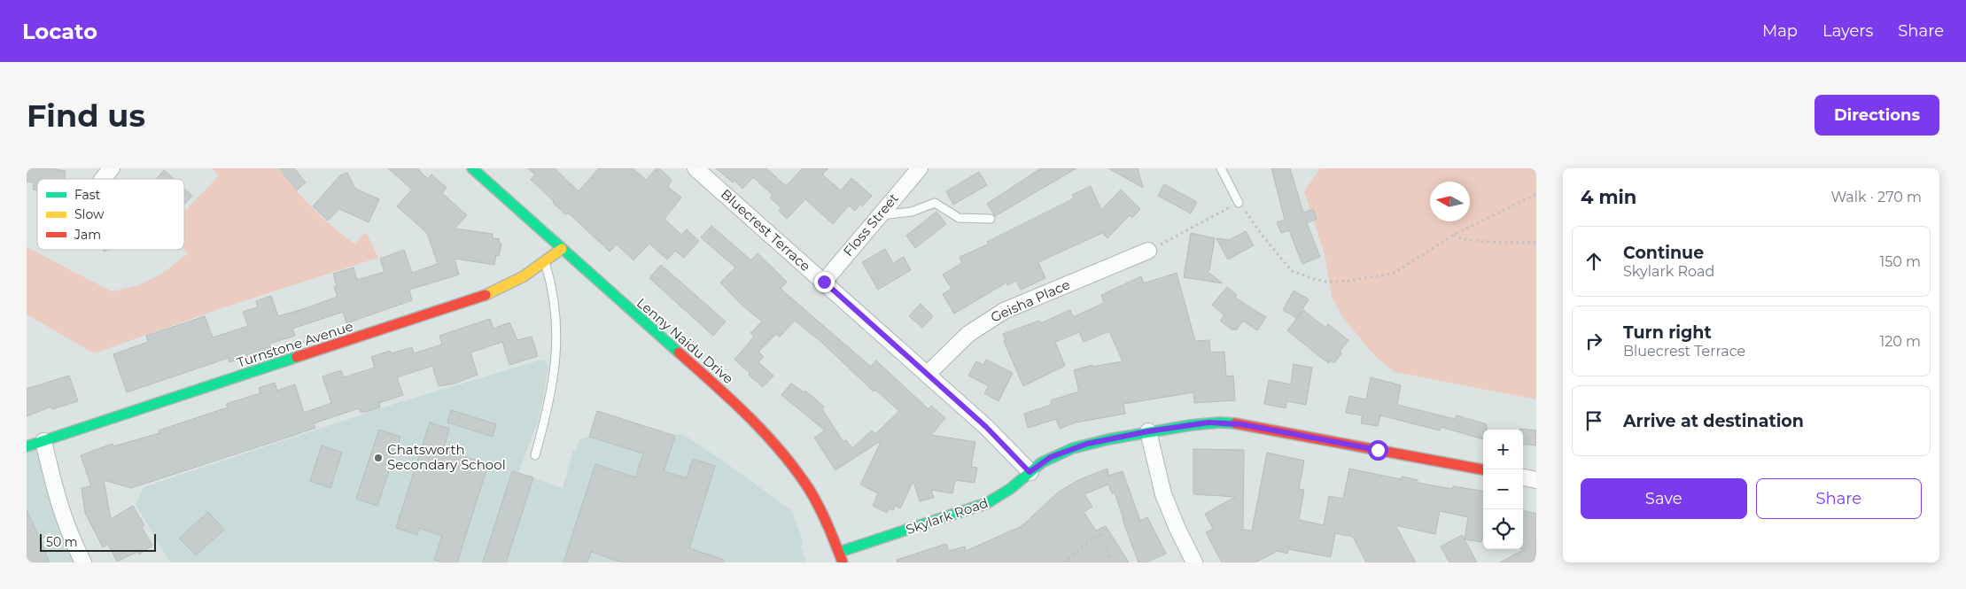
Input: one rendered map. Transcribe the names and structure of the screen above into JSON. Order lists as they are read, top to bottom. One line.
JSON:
{"streets":{"street":["Floss Street","Bluecrest Terrace","Geisha Place","Lenny Naidu Drive","Turnstone Avenue","Skylark Road"]},"crossings":[["Floss Street","Bluecrest Terrace"],["Bluecrest Terrace","Geisha Place"],["Bluecrest Terrace","Skylark Road"],["Lenny Naidu Drive","Turnstone Avenue"],["Lenny Naidu Drive","Skylark Road"]],"places":["Chatsworth Secondary School"],"legend":["Fast","Slow","Jam"],"scale_bar":"50 m","north":"left","page":{"header":"Locato","nav":["Map","Layers","Share"],"buttons":["Directions",["Save","Share"]],"title":"Find us","heading":["4 min","Walk · 270 m"],"list":[["Continue","Skylark Road","150 m"],["Turn right","Bluecrest Terrace","120 m"],"Arrive at destination"],"map_buttons":["+","−"],"scale":"50 m"}}
